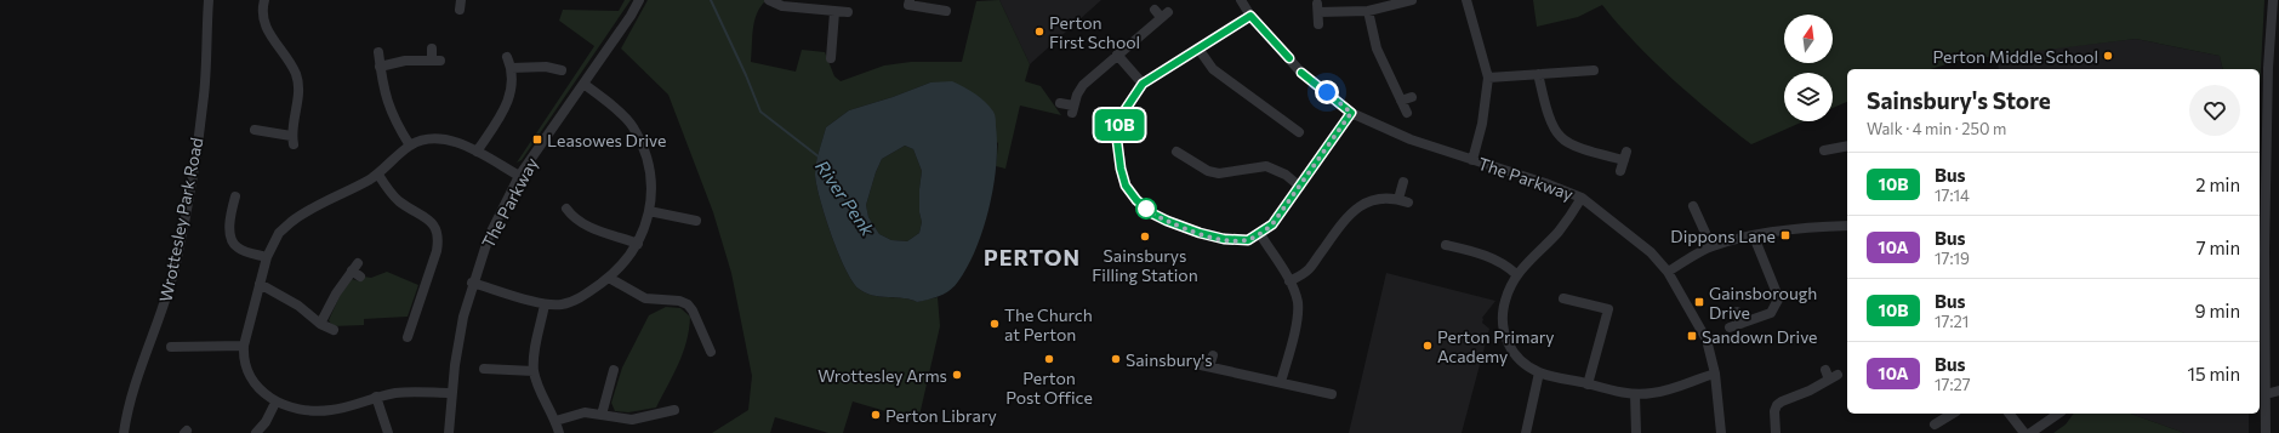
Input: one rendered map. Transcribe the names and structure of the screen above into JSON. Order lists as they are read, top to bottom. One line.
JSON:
{"streets":{"street":["The Parkway","Wrottesley Park Road"]},"districts":["PERTON"],"water":["River Penk"],"places":{"other":["Perton First School","Perton Middle School","Sainsburys Filling Station","The Church at Perton","Perton Primary Academy","Perton Post Office","Sainsbury's","Wrottesley Arms","Perton Library"],"transit":["Leasowes Drive","Dippons Lane","Gainsborough Drive","Sandown Drive"]},"lines":["bus line 10B"],"north":"top","page":{"on_map":"10B","heading":["Sainsbury's Store","Walk · 4 min · 250 m"],"list":[{"mark":"10B","name":"Bus","note":"17:14","value":"2 min"},{"mark":"10A","name":"Bus","note":"17:19","value":"7 min"},{"mark":"10B","name":"Bus","note":"17:21","value":"9 min"},{"mark":"10A","name":"Bus","note":"17:27","value":"15 min"}]}}
